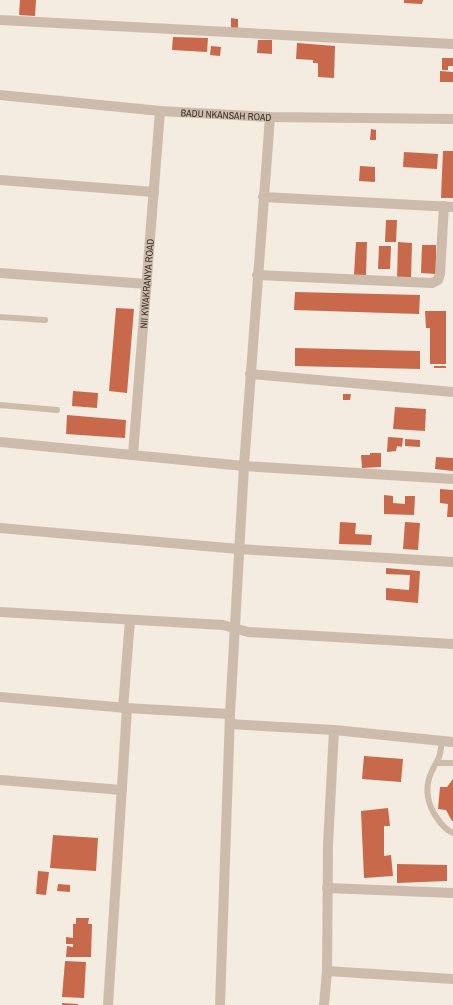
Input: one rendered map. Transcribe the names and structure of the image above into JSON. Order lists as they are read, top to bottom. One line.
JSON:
{"streets":{"street":["BADU NKANSAH ROAD","NII KWAKRANYA ROAD"]},"crossings":[["BADU NKANSAH ROAD","NII KWAKRANYA ROAD"]]}
